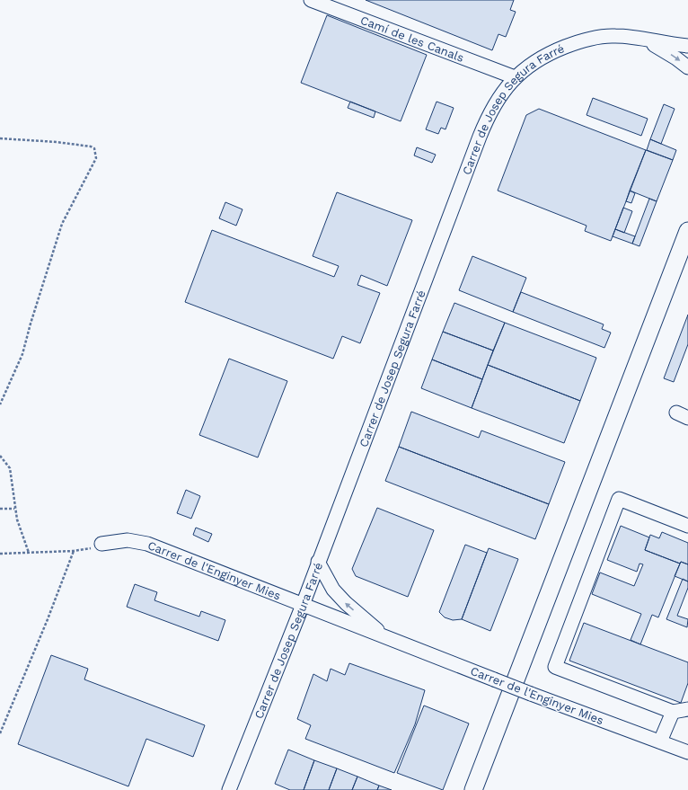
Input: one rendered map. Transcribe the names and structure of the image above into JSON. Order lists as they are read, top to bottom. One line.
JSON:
{"streets":{"street":["Camí de les Canals","Carrer de Josep Segura Farré","Carrer de l'Enginyer Mies"]},"crossings":[["Camí de les Canals","Carrer de Josep Segura Farré"],["Carrer de Josep Segura Farré","Carrer de l'Enginyer Mies"]]}
